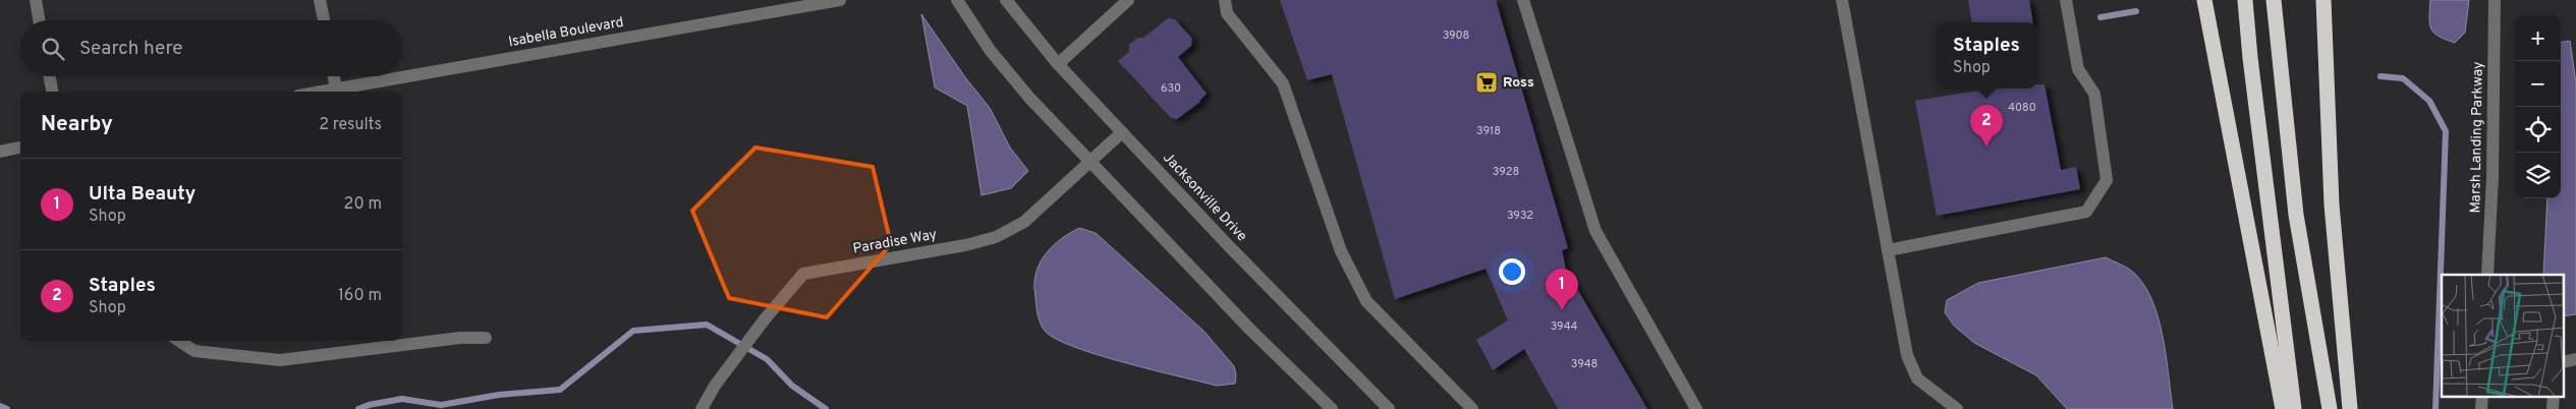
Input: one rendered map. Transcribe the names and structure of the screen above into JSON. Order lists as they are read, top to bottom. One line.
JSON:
{"streets":{"street":["Isabella Boulevard","Marsh Landing Parkway","Jacksonville Drive","Paradise Way"]},"crossings":[["Jacksonville Drive","Paradise Way"]],"places":{"supermarket":["Ross"]},"house_numbers":["3908","630","4080","3918","3928","3932","3944","3948"],"page":{"map_buttons":["+","−"],"search":"Search here","popup":["Staples","Shop"],"heading":["Nearby","2 results"],"pins":["2","1"],"list":[{"mark":"1","name":"Ulta Beauty","note":"Shop","value":"20 m"},{"mark":"2","name":"Staples","note":"Shop","value":"160 m"}]}}
